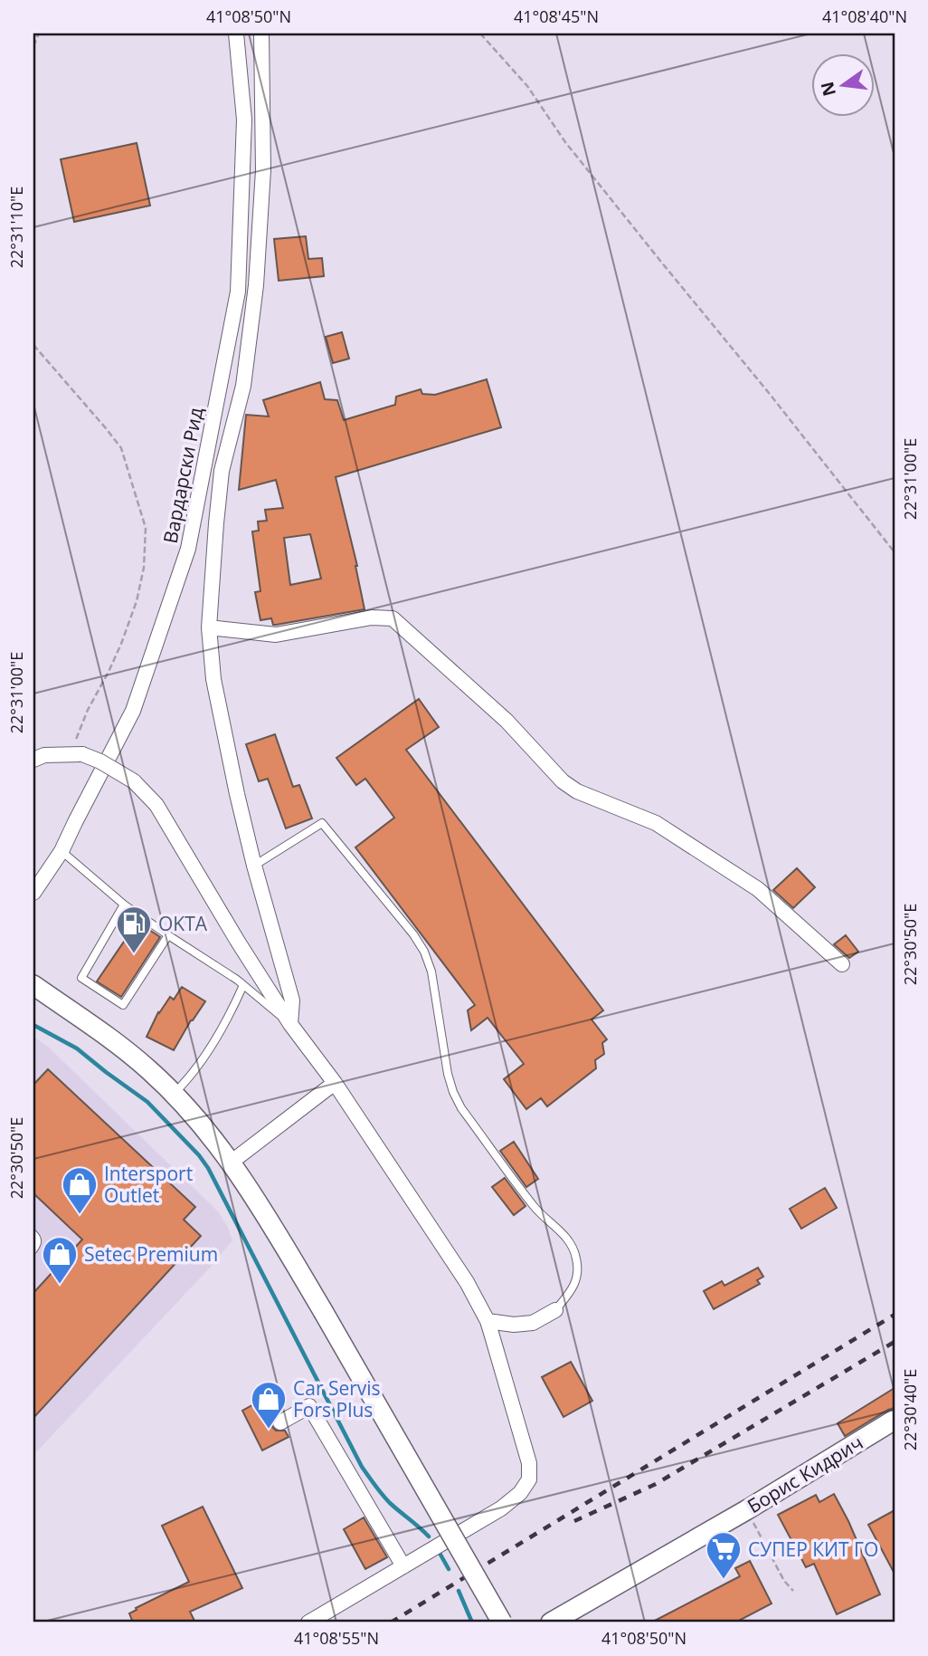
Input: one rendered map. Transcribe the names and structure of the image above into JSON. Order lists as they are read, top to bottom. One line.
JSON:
{"streets":{"main road":["Борис Кидрич"],"street":["Вардарски Рид"]},"places":{"fuel station":["OKTA"],"shop":["Intersport Outlet","Setec Premium","Car Servis Fors Plus"],"supermarket":["СУПЕР КИТ ГО"]},"north":"left","coordinates":["41°08'50\"N","41°08'45\"N","41°08'40\"N","22°31'10\"E","22°31'00\"E","22°30'50\"E","22°30'40\"E","41°08'55\"N"]}
